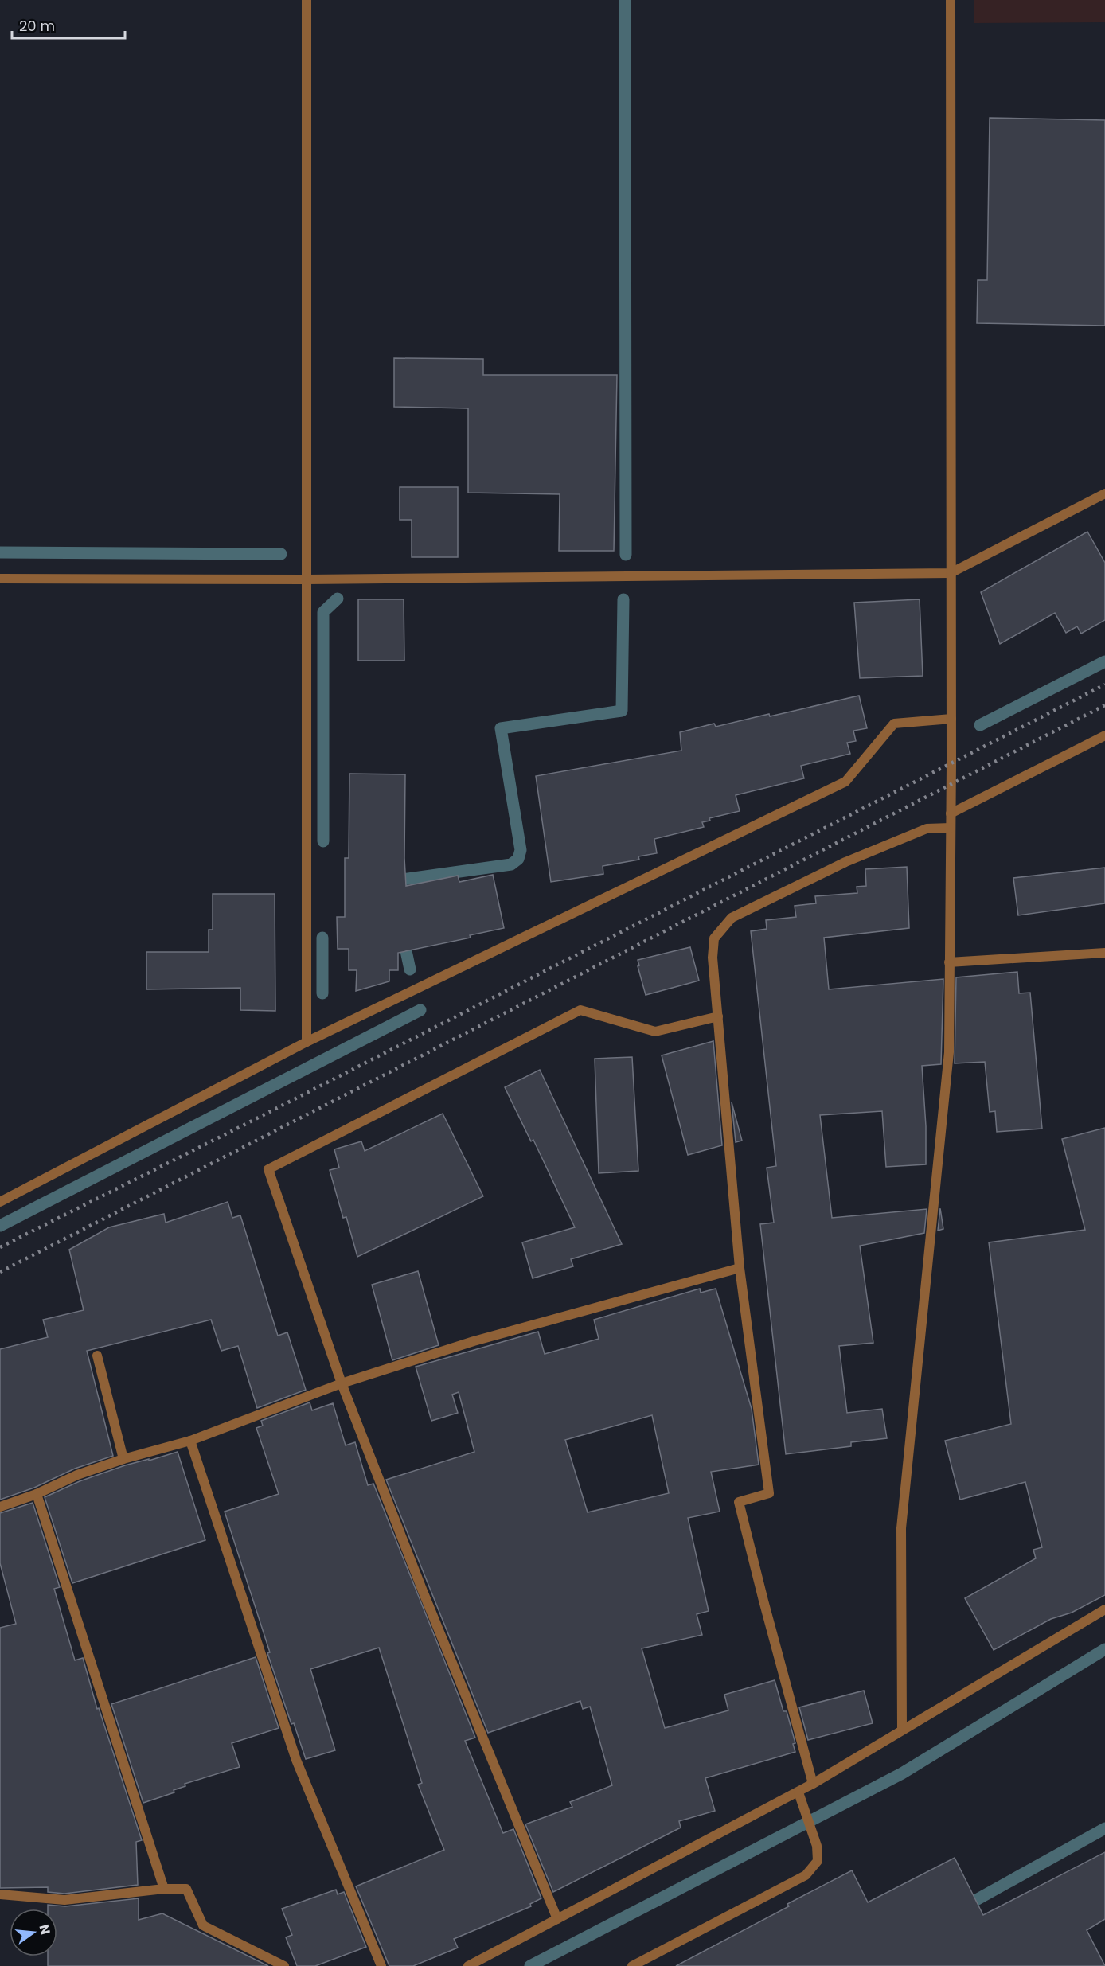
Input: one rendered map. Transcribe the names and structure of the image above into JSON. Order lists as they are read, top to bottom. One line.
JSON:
{"scale_bar":"20 m","north":"right"}
